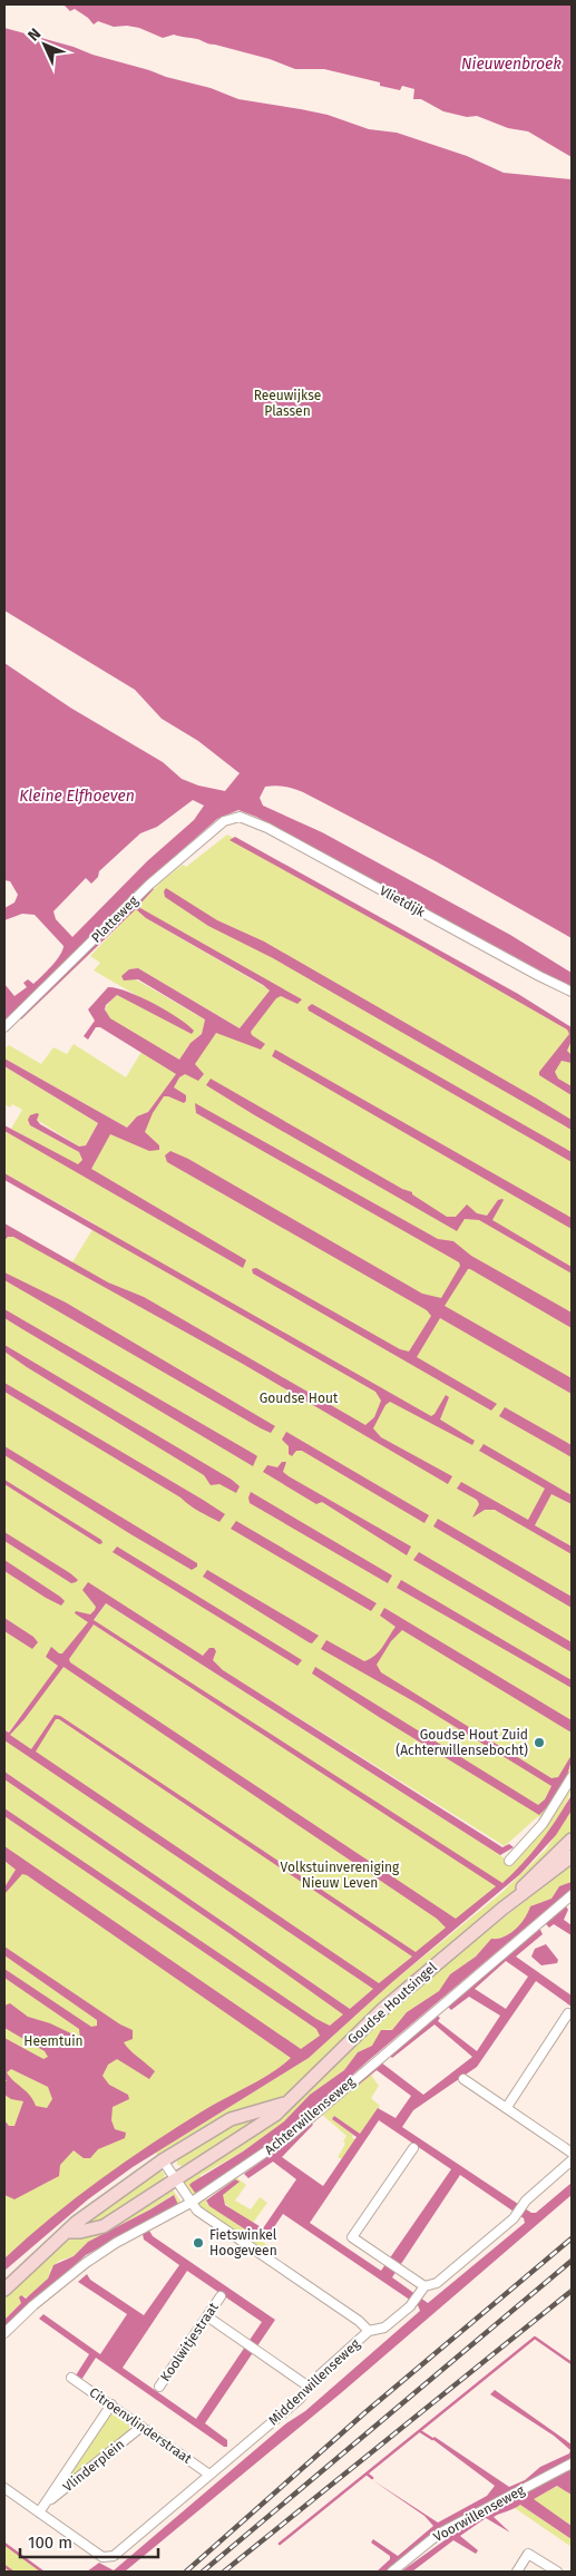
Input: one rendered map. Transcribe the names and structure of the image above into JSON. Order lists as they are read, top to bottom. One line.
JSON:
{"streets":{"main road":["Goudse Houtsingel"],"street":["Vlietdijk","Platteweg","Achterwillenseweg","Koolwitjestraat","Middenwillenseweg","Citroenvlinderstraat","Vlinderplein","Voorwillenseweg"]},"crossings":[["Vlietdijk","Platteweg"],["Middenwillenseweg","Citroenvlinderstraat"],["Middenwillenseweg","Vlinderplein"],["Citroenvlinderstraat","Vlinderplein"]],"water":["Nieuwenbroek","Kleine Elfhoeven"],"parks":["Reeuwijkse Plassen","Goudse Hout","Volkstuinvereniging Nieuw Leven","Heemtuin"],"places":["Goudse Hout Zuid (Achterwillensebocht)","Fietswinkel Hoogeveen"],"scale_bar":"100 m","north":"top left"}
